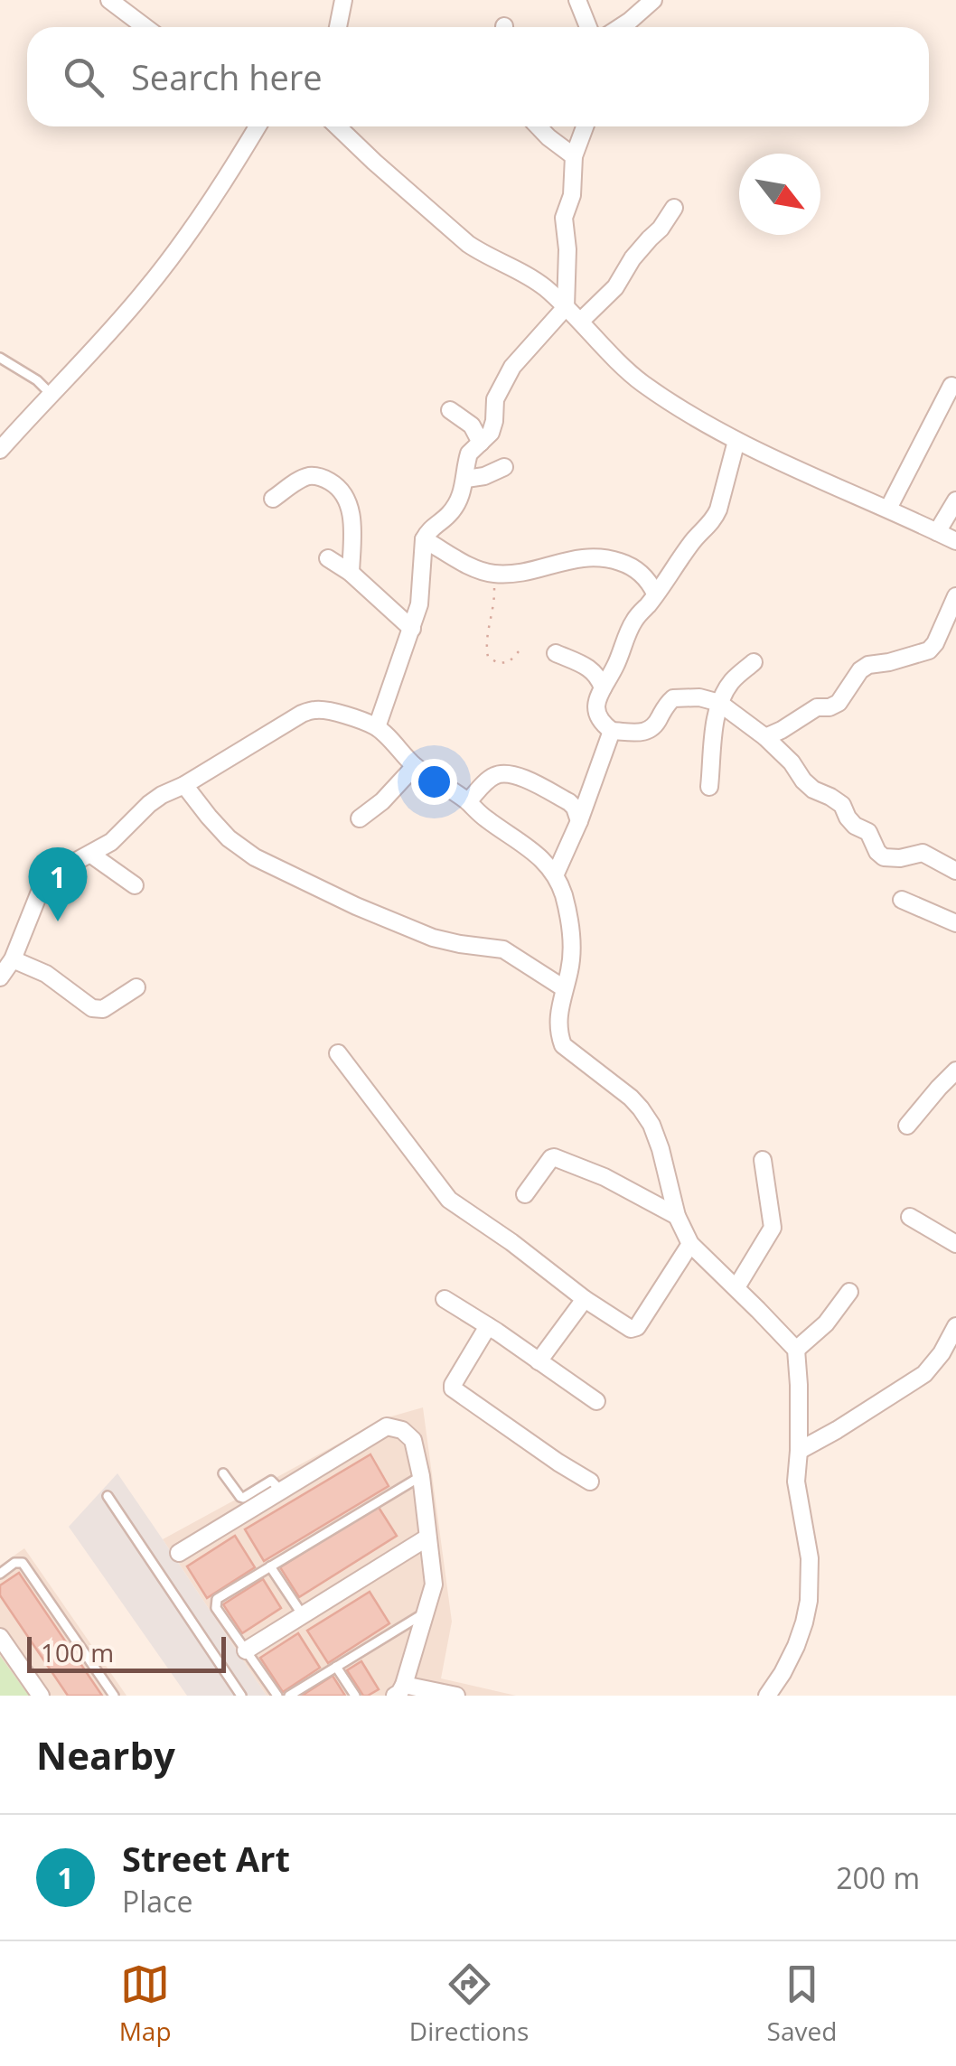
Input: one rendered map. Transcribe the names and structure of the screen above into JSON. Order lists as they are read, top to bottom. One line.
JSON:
{"scale_bar":"100 m","north":"bottom right","page":{"search":"Search here","pins":"1","scale":"100 m","heading":"Nearby","list":[{"mark":"1","name":"Street Art","note":"Place","value":"200 m"}],"nav":["Map","Directions","Saved"]}}
